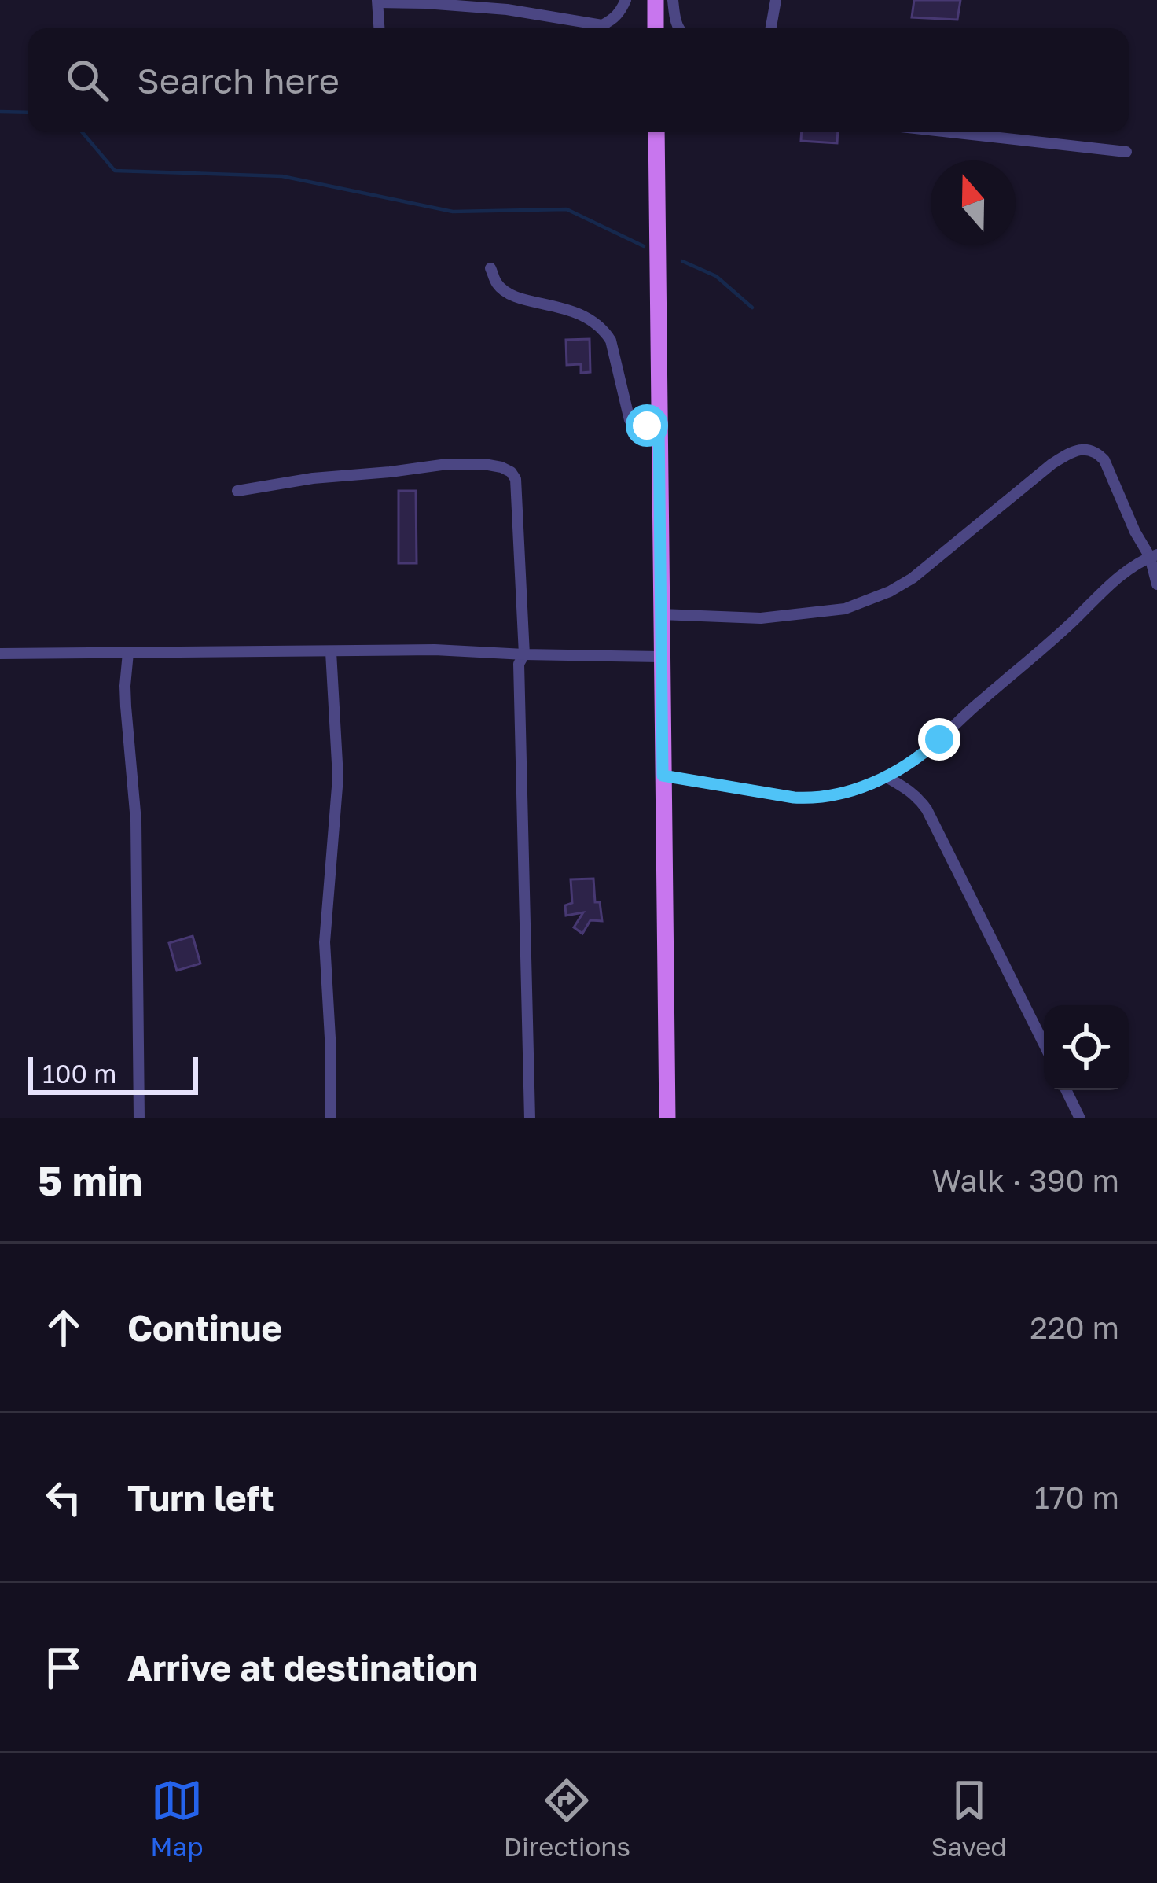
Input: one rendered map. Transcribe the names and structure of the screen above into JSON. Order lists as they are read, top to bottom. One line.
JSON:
{"scale_bar":"100 m","north":"top","page":{"search":"Search here","scale":"100 m","heading":["5 min","Walk · 390 m"],"list":[["Continue","220 m"],["Turn left","170 m"],"Arrive at destination"],"nav":["Map","Directions","Saved"]}}
